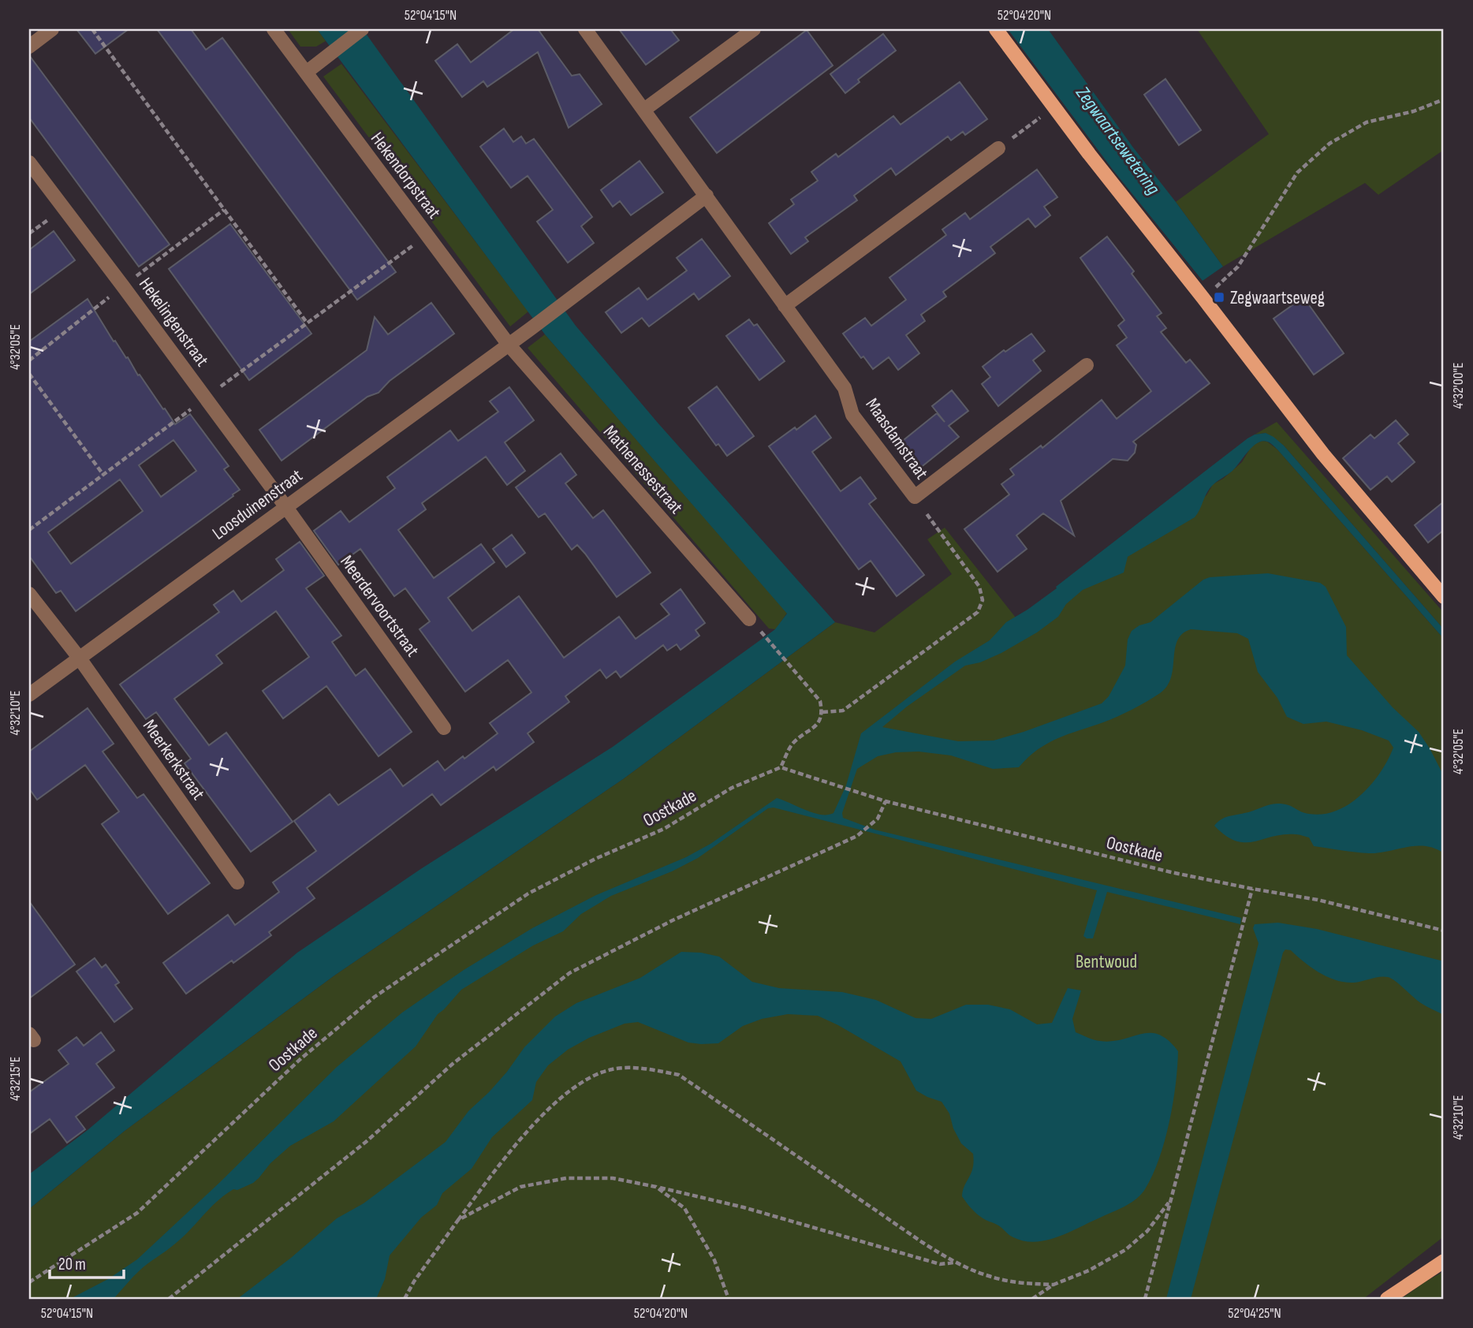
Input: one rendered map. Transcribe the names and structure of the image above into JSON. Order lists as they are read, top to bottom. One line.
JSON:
{"streets":{"street":["Hekendorpstraat","Hekelingenstraat","Maasdamstraat","Mathenessestraat","Loosduinenstraat","Meerdervoortstraat","Meerkerkstraat"],"path":["Oostkade"]},"crossings":[["Hekendorpstraat","Mathenessestraat"],["Hekendorpstraat","Loosduinenstraat"],["Hekelingenstraat","Loosduinenstraat"],["Hekelingenstraat","Meerdervoortstraat"],["Mathenessestraat","Loosduinenstraat"],["Loosduinenstraat","Meerdervoortstraat"],["Loosduinenstraat","Meerkerkstraat"]],"water":["Zegwaartsewetering"],"parks":["Bentwoud"],"places":{"transit":["Zegwaartseweg"]},"scale_bar":"20 m","coordinates":["52°04'15\"N","52°04'20\"N","4°32'05\"E","4°32'00\"E","4°32'10\"E","4°32'15\"E","52°04'25\"N"]}
